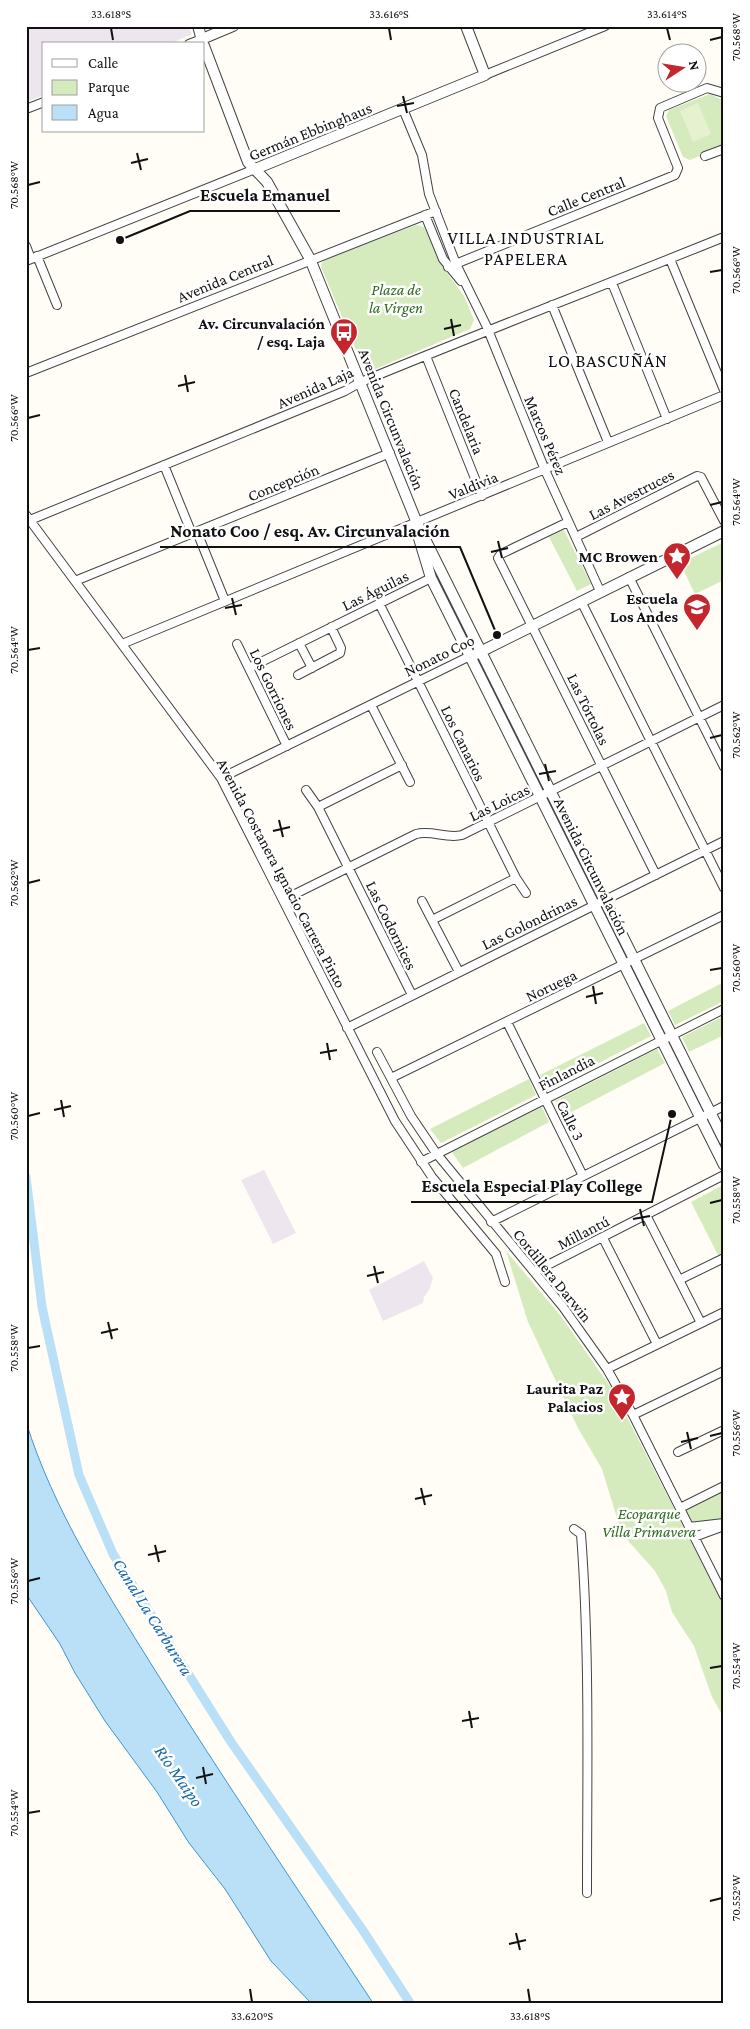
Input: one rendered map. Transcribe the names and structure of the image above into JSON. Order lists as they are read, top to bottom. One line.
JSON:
{"streets":{"street":["Germán Ebbinghaus","Calle Central","Avenida Central","Avenida Laja","Avenida Circunvalación","Candelaria","Marcos Pérez","Concepción","Valdivia","Las Avestruces","Las Águilas","Nonato Coo","Los Gorriones","Las Tórtolas","Los Canarios","Las Loicas","Avenida Costanera Ignacio Carrera Pinto","Las Golondrinas","Las Codornices","Noruega","Finlandia","Calle 3","Millantú","Cordillera Darwin"]},"crossings":[["Germán Ebbinghaus","Avenida Circunvalación"],["Germán Ebbinghaus","Marcos Pérez"],["Calle Central","Marcos Pérez"],["Avenida Central","Avenida Circunvalación"],["Avenida Central","Marcos Pérez"],["Avenida Laja","Avenida Circunvalación"],["Avenida Laja","Candelaria"],["Avenida Laja","Marcos Pérez"],["Avenida Laja","Avenida Costanera Ignacio Carrera Pinto"],["Avenida Circunvalación","Concepción"],["Avenida Circunvalación","Valdivia"],["Avenida Circunvalación","Las Águilas"],["Avenida Circunvalación","Nonato Coo"],["Avenida Circunvalación","Las Loicas"],["Avenida Circunvalación","Las Golondrinas"],["Avenida Circunvalación","Noruega"],["Avenida Circunvalación","Finlandia"],["Candelaria","Valdivia"],["Marcos Pérez","Valdivia"],["Marcos Pérez","Las Avestruces"],["Marcos Pérez","Nonato Coo"],["Concepción","Avenida Costanera Ignacio Carrera Pinto"],["Valdivia","Avenida Costanera Ignacio Carrera Pinto"],["Las Avestruces","Las Tórtolas"],["Las Águilas","Los Gorriones"],["Las Águilas","Los Canarios"],["Nonato Coo","Los Gorriones"],["Nonato Coo","Las Tórtolas"],["Nonato Coo","Los Canarios"],["Nonato Coo","Avenida Costanera Ignacio Carrera Pinto"],["Las Tórtolas","Las Loicas"],["Las Tórtolas","Las Golondrinas"],["Los Canarios","Las Loicas"],["Las Loicas","Avenida Costanera Ignacio Carrera Pinto"],["Las Loicas","Las Codornices"],["Avenida Costanera Ignacio Carrera Pinto","Las Golondrinas"],["Avenida Costanera Ignacio Carrera Pinto","Finlandia"],["Las Golondrinas","Las Codornices"],["Noruega","Calle 3"],["Noruega","Cordillera Darwin"],["Finlandia","Calle 3"],["Finlandia","Cordillera Darwin"],["Millantú","Cordillera Darwin"]],"districts":["VILLA INDUSTRIAL PAPELERA","LO BASCUÑÁN"],"water":["Canal La Carburera","Río Maipo"],"parks":["Plaza de la Virgen","Ecoparque Villa Primavera"],"places":{"other":["Escuela Emanuel","Nonato Coo / esq. Av. Circunvalación","Escuela Especial Play College"],"bus stop":["Av. Circunvalación / esq. Laja"],"place":["MC Browen","Laurita Paz Palacios"],"school or university":["Escuela Los Andes"]},"legend":["Calle","Parque","Agua"],"north":"right","coordinates":["33.618°S","33.616°S","33.614°S","70.568°W","70.566°W","70.564°W","70.562°W","70.560°W","70.558°W","70.556°W","70.554°W","70.552°W","33.620°S"]}
